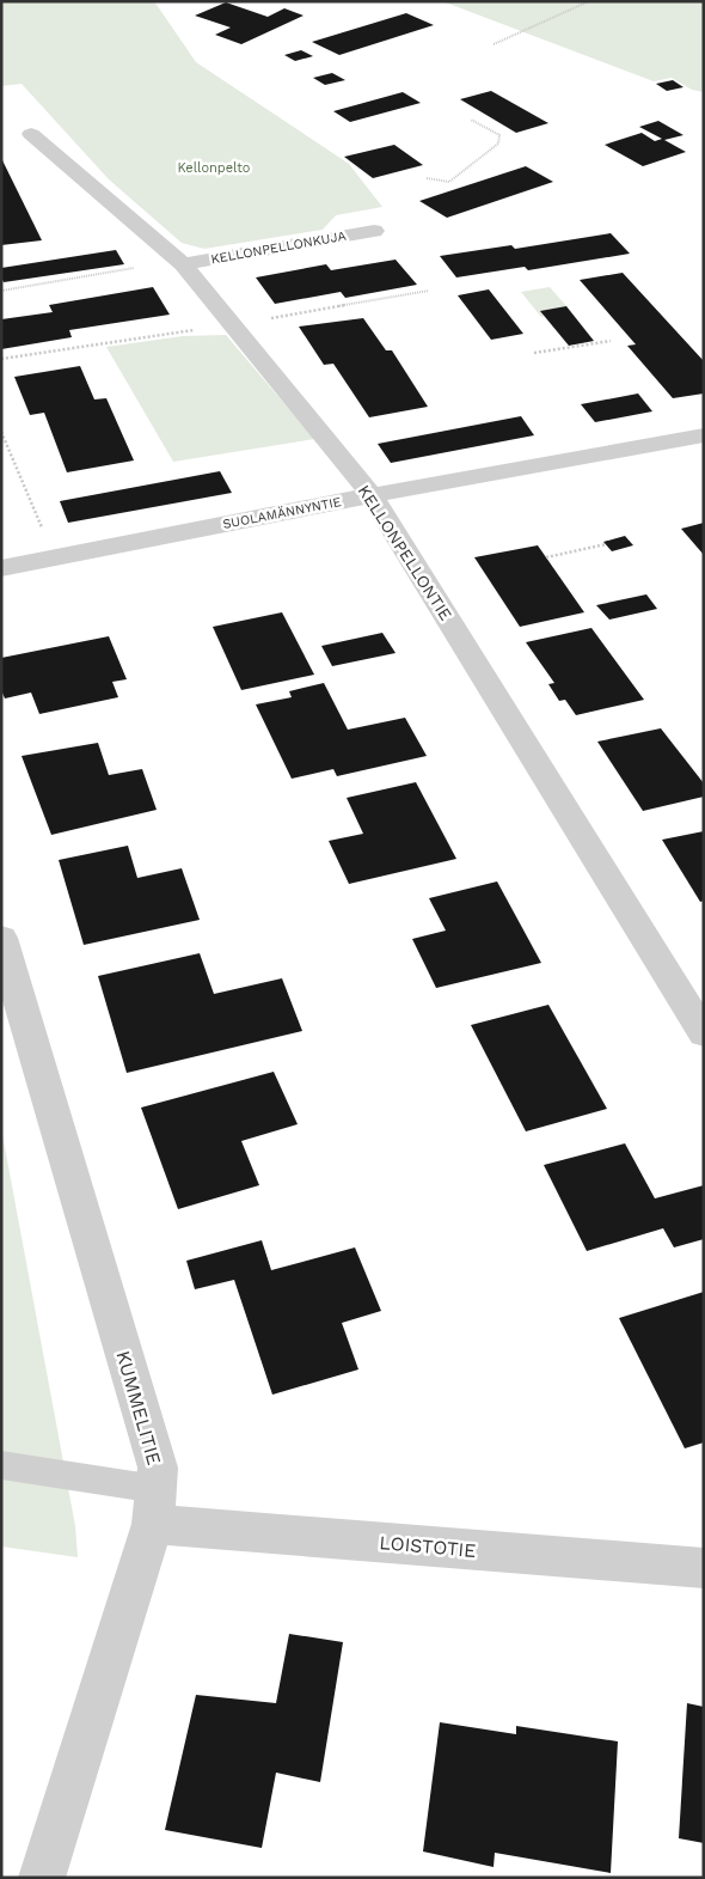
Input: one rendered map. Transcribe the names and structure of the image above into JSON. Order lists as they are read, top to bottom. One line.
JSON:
{"streets":{"street":["KELLONPELLONKUJA","SUOLAMÄNNYNTIE","KELLONPELLONTIE","KUMMELITIE","LOISTOTIE"]},"crossings":[["KELLONPELLONKUJA","KELLONPELLONTIE"],["SUOLAMÄNNYNTIE","KELLONPELLONTIE"],["KUMMELITIE","LOISTOTIE"]],"parks":["Kellonpelto"]}
